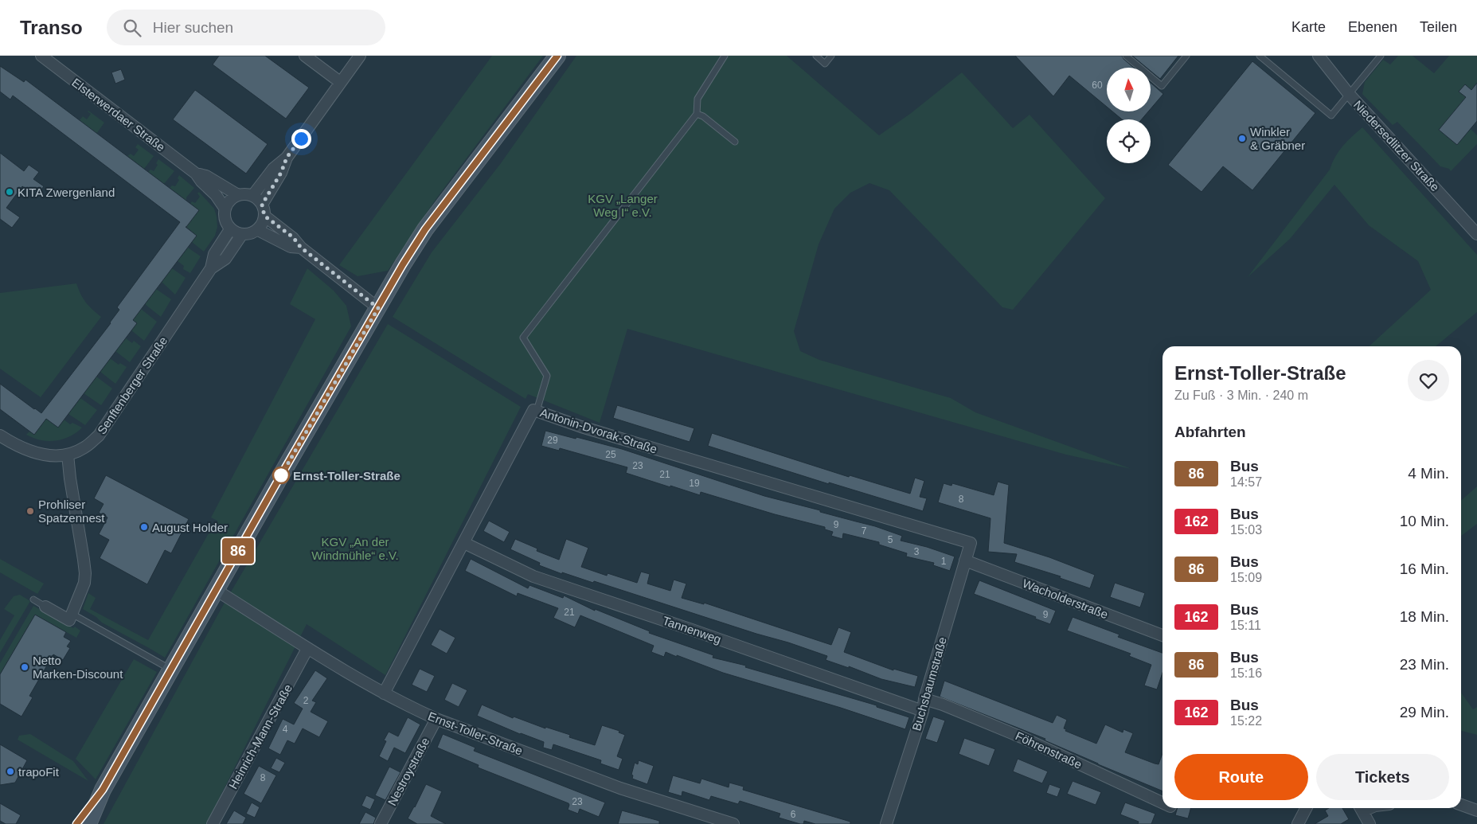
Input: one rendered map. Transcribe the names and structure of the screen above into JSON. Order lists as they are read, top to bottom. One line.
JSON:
{"streets":{"street":["Elsterwerdaer Straße","Niedersedlitzer Straße","Senftenberger Straße","Antonin-Dvorak-Straße","Wacholderstraße","Tannenweg","Buchsbaumstraße","Ernst-Toller-Straße","Heinrich-Mann-Straße","Föhrenstraße","Nestroystraße"]},"crossings":[["Elsterwerdaer Straße","Senftenberger Straße"],["Antonin-Dvorak-Straße","Tannenweg"],["Antonin-Dvorak-Straße","Buchsbaumstraße"],["Antonin-Dvorak-Straße","Ernst-Toller-Straße"],["Wacholderstraße","Buchsbaumstraße"],["Tannenweg","Buchsbaumstraße"],["Tannenweg","Föhrenstraße"],["Buchsbaumstraße","Föhrenstraße"],["Ernst-Toller-Straße","Heinrich-Mann-Straße"],["Ernst-Toller-Straße","Nestroystraße"]],"parks":["KGV „Langer Weg I“ e.V.","KGV „An der Windmühle“ e.V."],"places":["Winkler & Gräbner","KITA Zwergenland","Ernst-Toller-Straße","Prohliser Spatzennest","August Holder","Netto Marken-Discount","trapoFit"],"lines":["bus line 86"],"house_numbers":["60","29","25","23","21","19","8","9","7","5","3","1","21","9","2","4","8","23","6"],"north":"top","page":{"header":"Transo","search":"Hier suchen","nav":["Karte","Ebenen","Teilen"],"on_map":"86","heading":[["Ernst-Toller-Straße","Zu Fuß · 3 Min. · 240 m"],"Abfahrten"],"list":[{"mark":"86","name":"Bus","note":"14:57","value":"4 Min."},{"mark":"162","name":"Bus","note":"15:03","value":"10 Min."},{"mark":"86","name":"Bus","note":"15:09","value":"16 Min."},{"mark":"162","name":"Bus","note":"15:11","value":"18 Min."},{"mark":"86","name":"Bus","note":"15:16","value":"23 Min."},{"mark":"162","name":"Bus","note":"15:22","value":"29 Min."}],"buttons":["Route","Tickets"]}}
